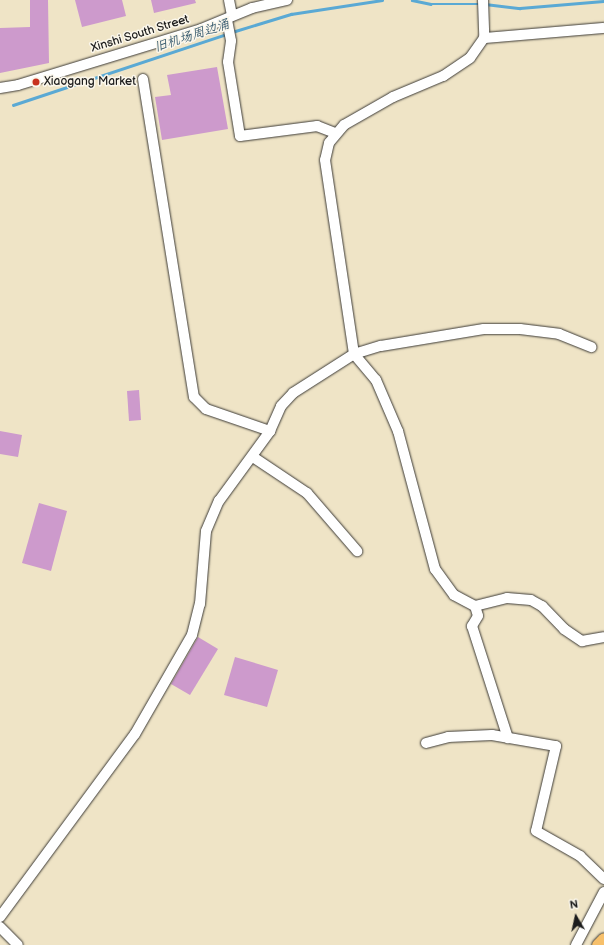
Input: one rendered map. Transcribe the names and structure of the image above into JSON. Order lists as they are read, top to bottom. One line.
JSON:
{"streets":{"street":["Xinshi South Street"]},"water":["旧机场周边涌"],"places":["Xiaogang Market"],"north":"top"}
